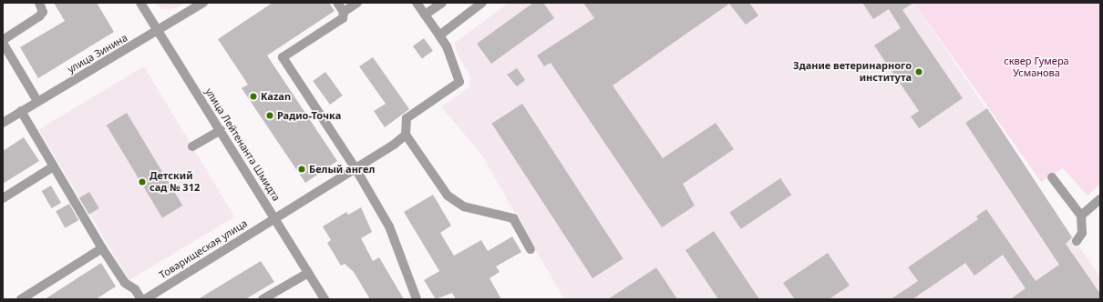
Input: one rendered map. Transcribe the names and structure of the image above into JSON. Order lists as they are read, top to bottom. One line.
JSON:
{"streets":{"street":["улица Зинина","улица Лейтенанта Шмидта","Товарищеская улица"]},"crossings":[["улица Зинина","улица Лейтенанта Шмидта"],["улица Лейтенанта Шмидта","Товарищеская улица"]],"parks":["сквер Гумера Усманова"],"places":["Здание ветеринарного института","Kazan","Радио-Точка","Белый ангел","Детский сад № 312"]}
